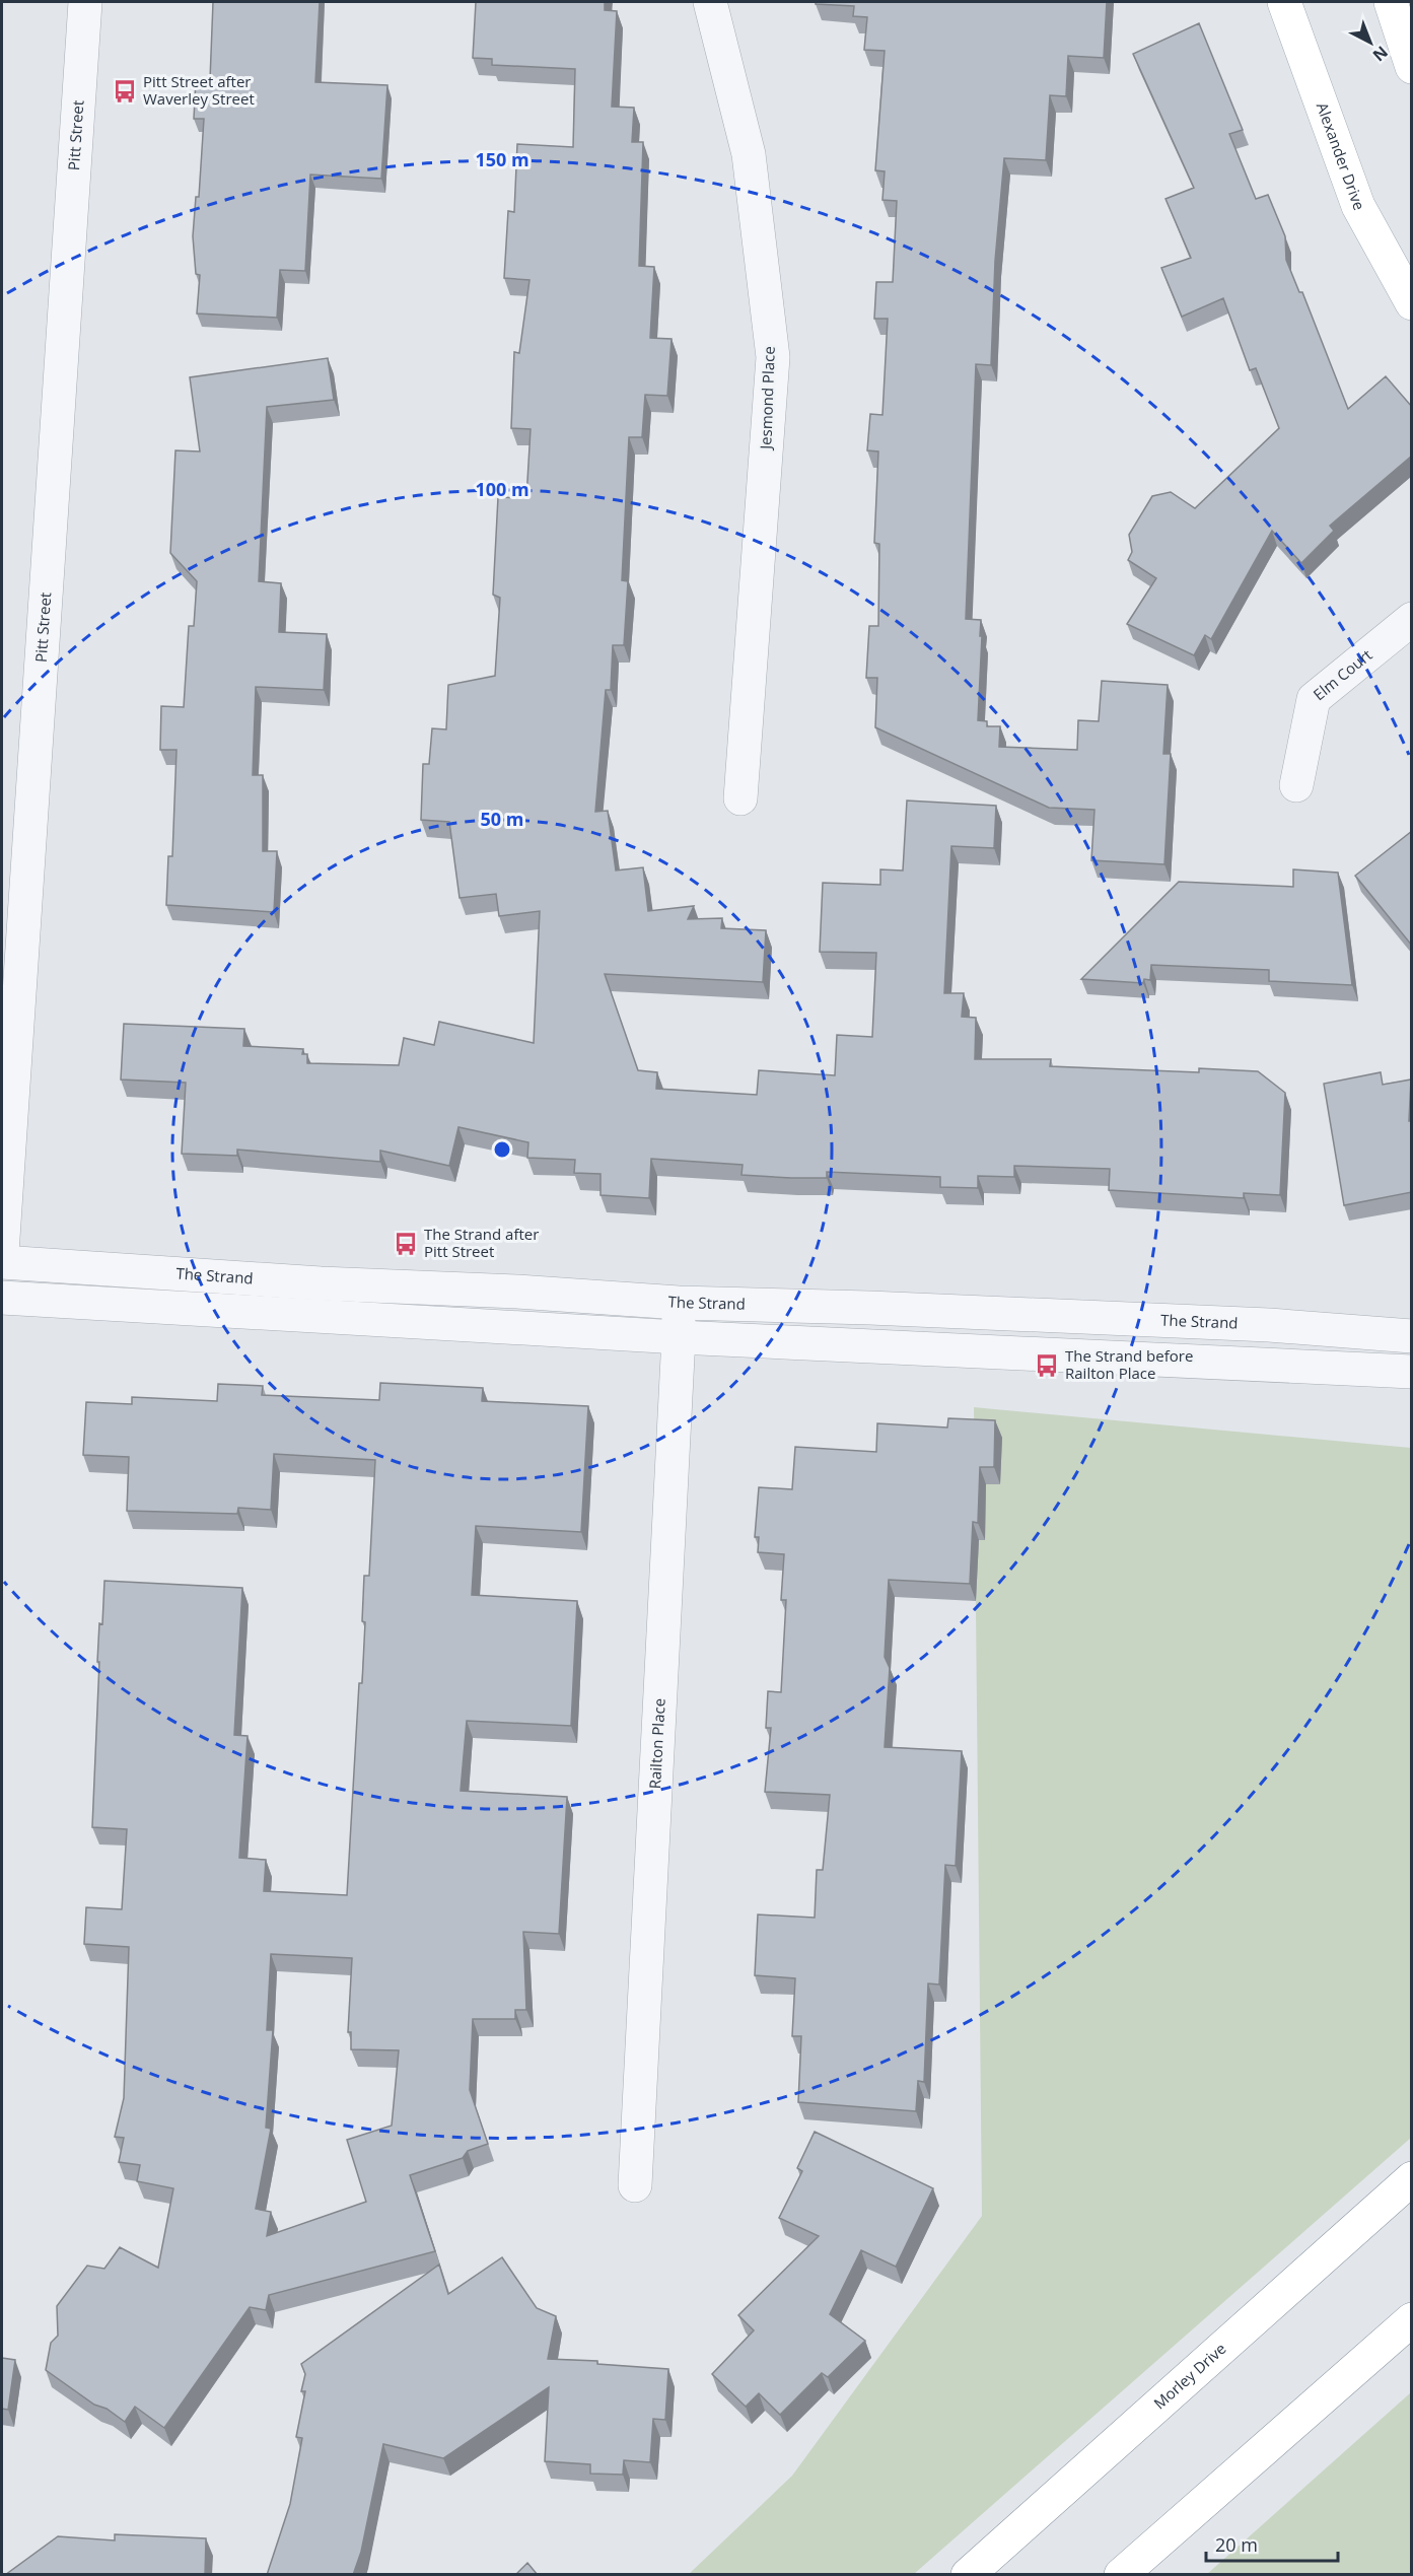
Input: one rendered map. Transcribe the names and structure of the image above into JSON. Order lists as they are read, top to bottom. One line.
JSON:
{"streets":{"main road":["Alexander Drive","Morley Drive"],"street":["Pitt Street","Jesmond Place","Elm Court","The Strand","Railton Place"]},"crossings":[["The Strand","Railton Place"]],"places":{"bus stop":["Pitt Street after Waverley Street","The Strand after Pitt Street","The Strand before Railton Place"]},"scale_bar":"20 m","north":"bottom right","rings":["150 m","100 m","50 m"]}
